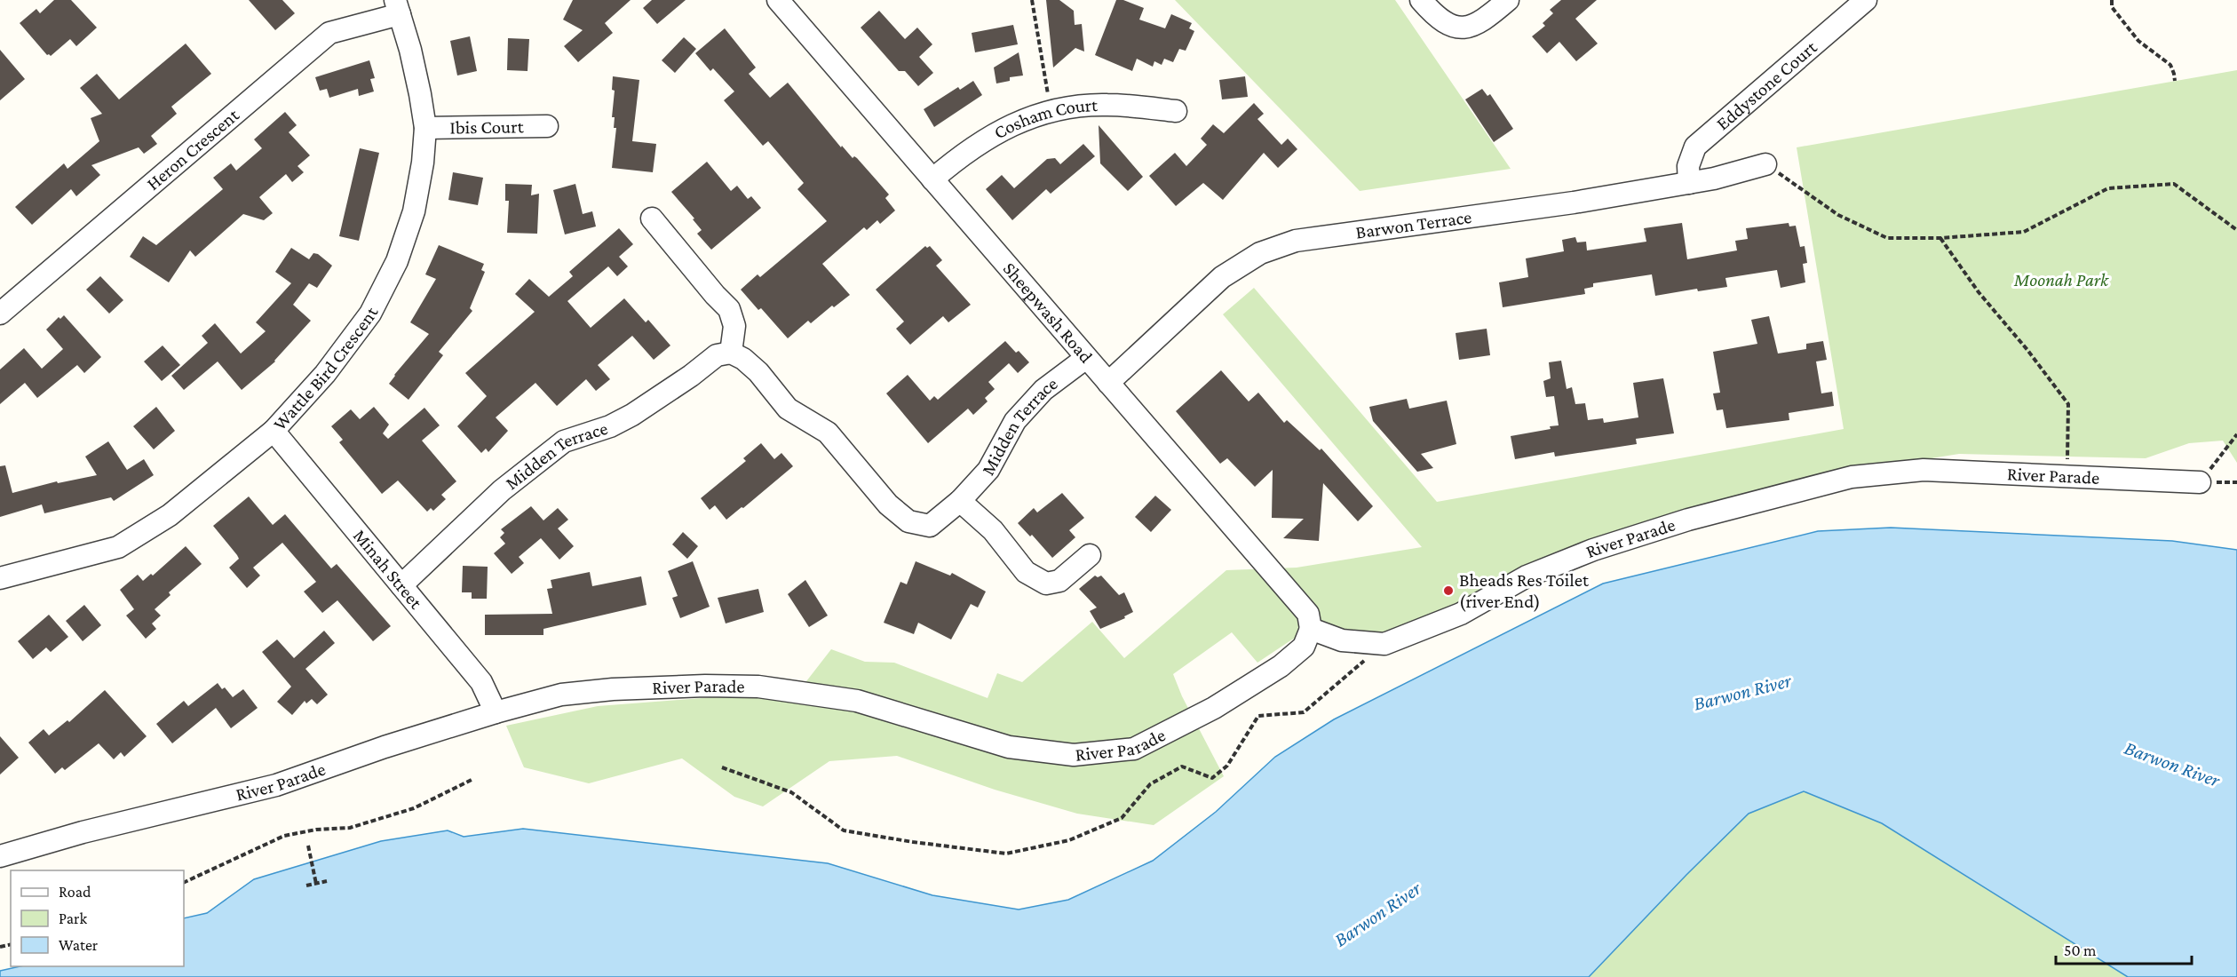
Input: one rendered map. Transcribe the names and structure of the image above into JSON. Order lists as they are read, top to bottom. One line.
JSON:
{"streets":{"street":["Eddystone Court","Cosham Court","Ibis Court","Heron Crescent","Barwon Terrace","Sheepwash Road","Wattle Bird Crescent","Midden Terrace","River Parade","Minah Street"]},"crossings":[["Eddystone Court","Barwon Terrace"],["Cosham Court","Sheepwash Road"],["Ibis Court","Wattle Bird Crescent"],["Heron Crescent","Wattle Bird Crescent"],["Barwon Terrace","Sheepwash Road"],["Sheepwash Road","Midden Terrace"],["Sheepwash Road","River Parade"],["Wattle Bird Crescent","Minah Street"],["Midden Terrace","Minah Street"],["River Parade","Minah Street"]],"water":["Barwon River"],"parks":["Moonah Park"],"places":["Bheads Res Toilet (river End)"],"legend":["Road","Park","Water"],"scale_bar":"50 m"}
